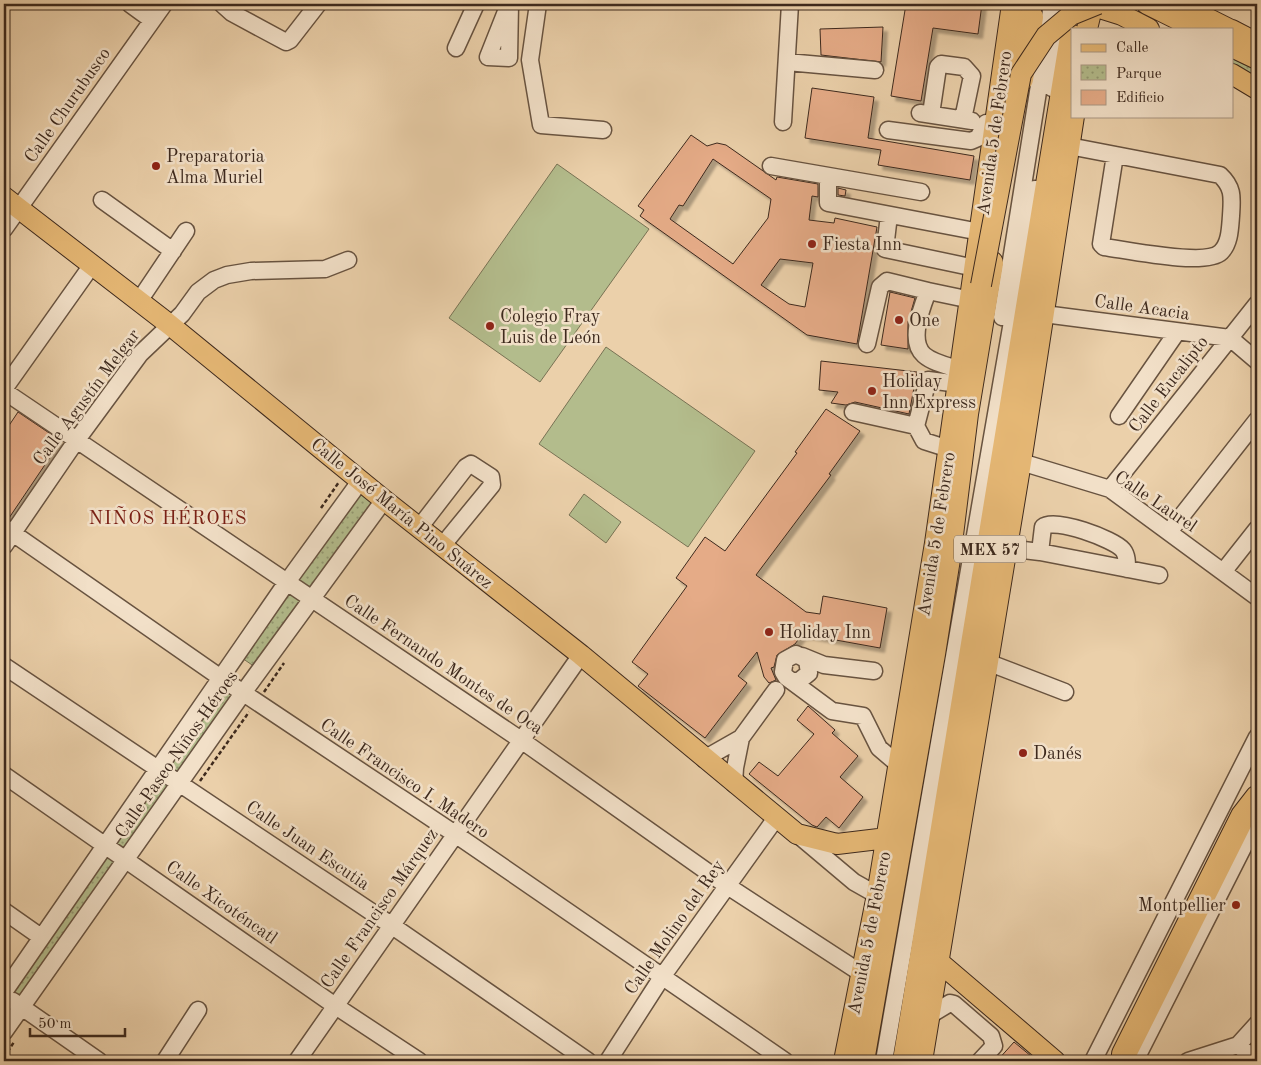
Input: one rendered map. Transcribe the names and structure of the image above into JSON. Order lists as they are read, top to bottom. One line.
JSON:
{"streets":{"highway":["Avenida 5 de Febrero","MEX 57"],"main road":["Calle José María Pino Suárez"],"street":["Calle Churubusco","Calle Acacia","Calle Eucalipto","Calle Agustín Melgar","Calle Laurel","Calle Fernando Montes de Oca","Calle Paseo Niños Héroes","Calle Francisco I. Madero","Calle Juan Escutia","Calle Xicoténcatl","Calle Francisco Márquez","Calle Molino del Rey"]},"crossings":[["Calle Churubusco","Calle José María Pino Suárez"],["Avenida 5 de Febrero","Calle José María Pino Suárez"],["Avenida 5 de Febrero","Calle Fernando Montes de Oca"],["Avenida 5 de Febrero","Calle Molino del Rey"],["Calle Acacia","Calle Eucalipto"],["Calle Eucalipto","Calle Laurel"],["Calle Agustín Melgar","Calle José María Pino Suárez"],["Calle Agustín Melgar","Calle Fernando Montes de Oca"],["Calle Agustín Melgar","Calle Francisco I. Madero"],["Calle José María Pino Suárez","Calle Paseo Niños Héroes"],["Calle José María Pino Suárez","Calle Francisco Márquez"],["Calle José María Pino Suárez","Calle Molino del Rey"],["Calle Fernando Montes de Oca","Calle Paseo Niños Héroes"],["Calle Fernando Montes de Oca","Calle Francisco Márquez"],["Calle Fernando Montes de Oca","Calle Molino del Rey"],["Calle Paseo Niños Héroes","Calle Francisco I. Madero"],["Calle Paseo Niños Héroes","Calle Juan Escutia"],["Calle Paseo Niños Héroes","Calle Xicoténcatl"],["Calle Francisco I. Madero","Calle Francisco Márquez"],["Calle Francisco I. Madero","Calle Molino del Rey"],["Calle Juan Escutia","Calle Francisco Márquez"],["Calle Xicoténcatl","Calle Francisco Márquez"]],"districts":["NIÑOS HÉROES"],"places":["Preparatoria Alma Muriel","Fiesta Inn","One","Colegio Fray Luis de León","Holiday Inn Express","Holiday Inn","Danés","Montpellier"],"legend":["Calle","Parque","Edificio"],"scale_bar":"50 m"}
